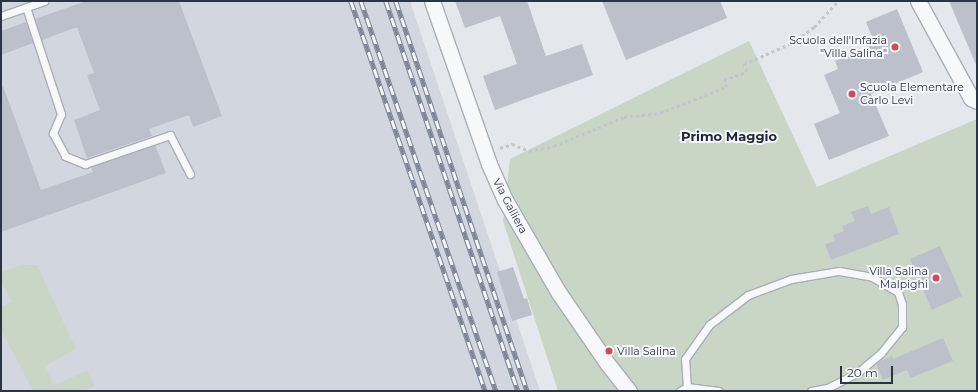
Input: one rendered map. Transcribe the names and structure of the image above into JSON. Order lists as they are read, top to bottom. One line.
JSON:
{"streets":{"street":["Via Galliera"]},"districts":["Primo Maggio"],"places":["Scuola dell'Infazia \"Villa Salina\"","Scuola Elementare Carlo Levi","Villa Salina Malpighi","Villa Salina"],"scale_bar":"20 m"}
